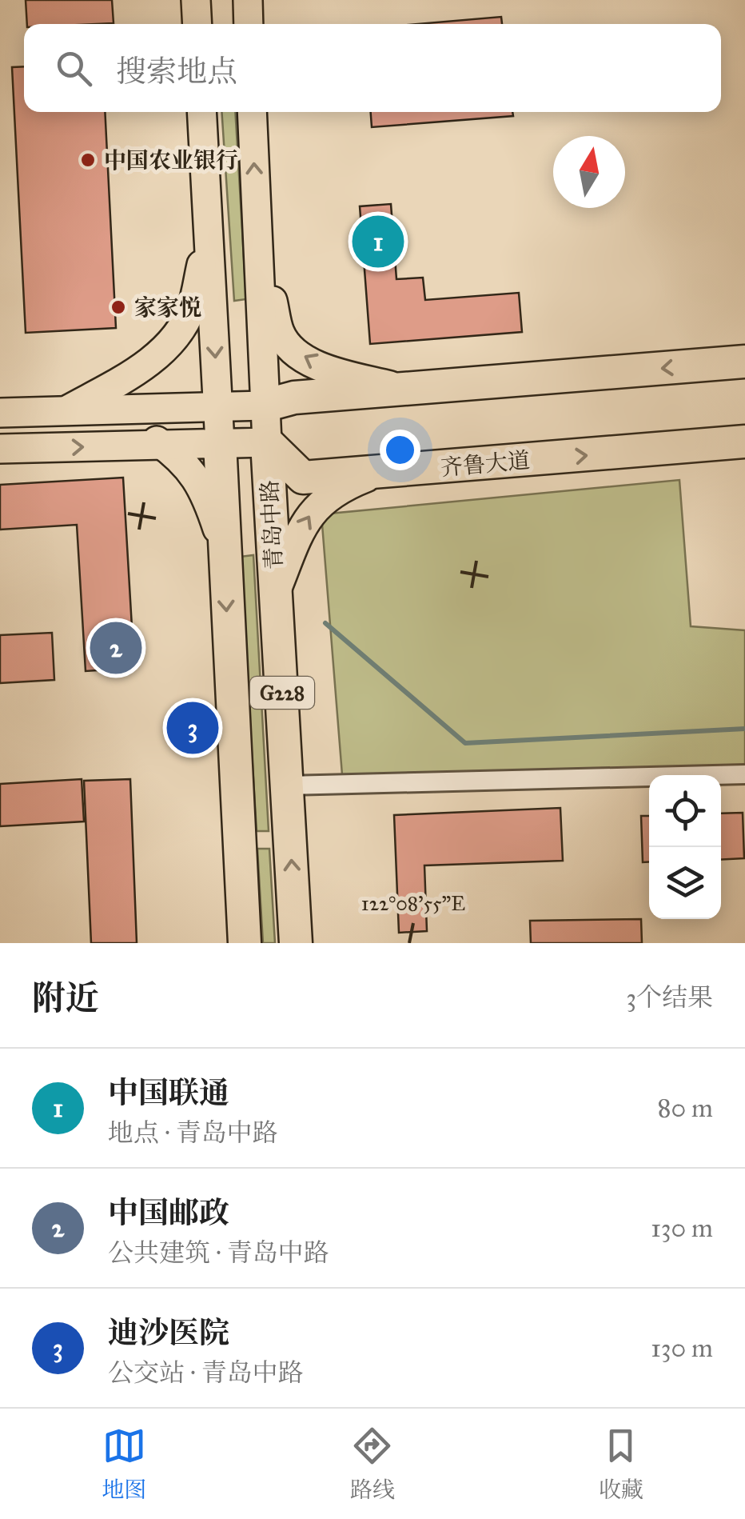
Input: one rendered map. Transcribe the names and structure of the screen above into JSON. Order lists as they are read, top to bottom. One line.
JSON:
{"streets":{"highway":["齐鲁大道","青岛中路","G228"]},"crossings":[["齐鲁大道","青岛中路"]],"places":["中国农业银行","家家悦"],"north":"top","page":{"search":"搜索地点","pins":["1","2","3"],"heading":["附近","3个结果"],"list":[{"mark":"1","name":"中国联通","note":"地点 · 青岛中路","value":"80 m"},{"mark":"2","name":"中国邮政","note":"公共建筑 · 青岛中路","value":"130 m"},{"mark":"3","name":"迪沙医院","note":"公交站 · 青岛中路","value":"130 m"}],"nav":["地图","路线","收藏"]},"coordinates":["122°08'55\"E"]}
